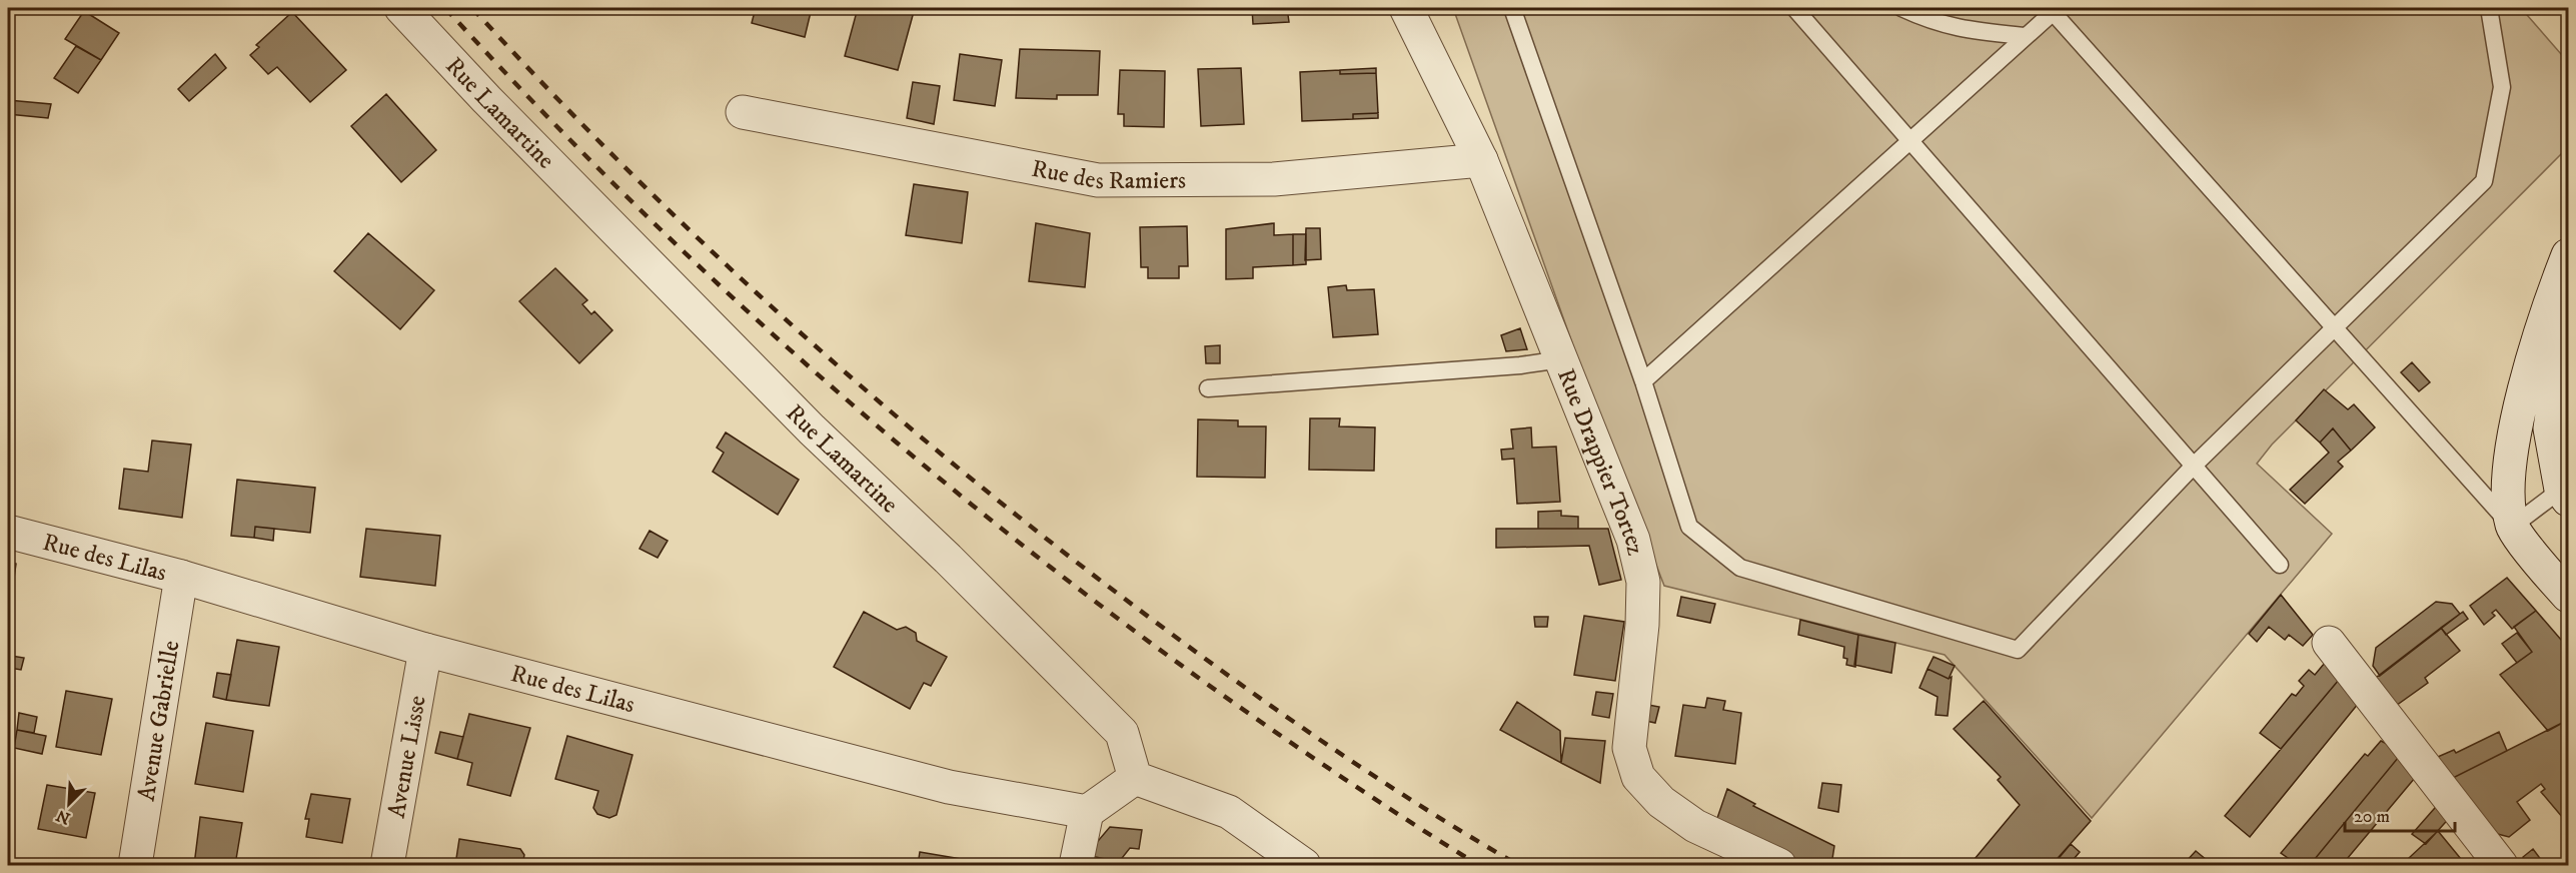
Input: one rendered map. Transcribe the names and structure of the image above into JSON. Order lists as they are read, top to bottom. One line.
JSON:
{"streets":{"street":["Rue Lamartine","Rue des Ramiers","Rue Drappier Tortez","Rue des Lilas","Avenue Gabrielle","Avenue Lisse"]},"crossings":[["Rue des Ramiers","Rue Drappier Tortez"],["Rue des Lilas","Avenue Gabrielle"],["Rue des Lilas","Avenue Lisse"]],"scale_bar":"20 m","north":"bottom left"}
